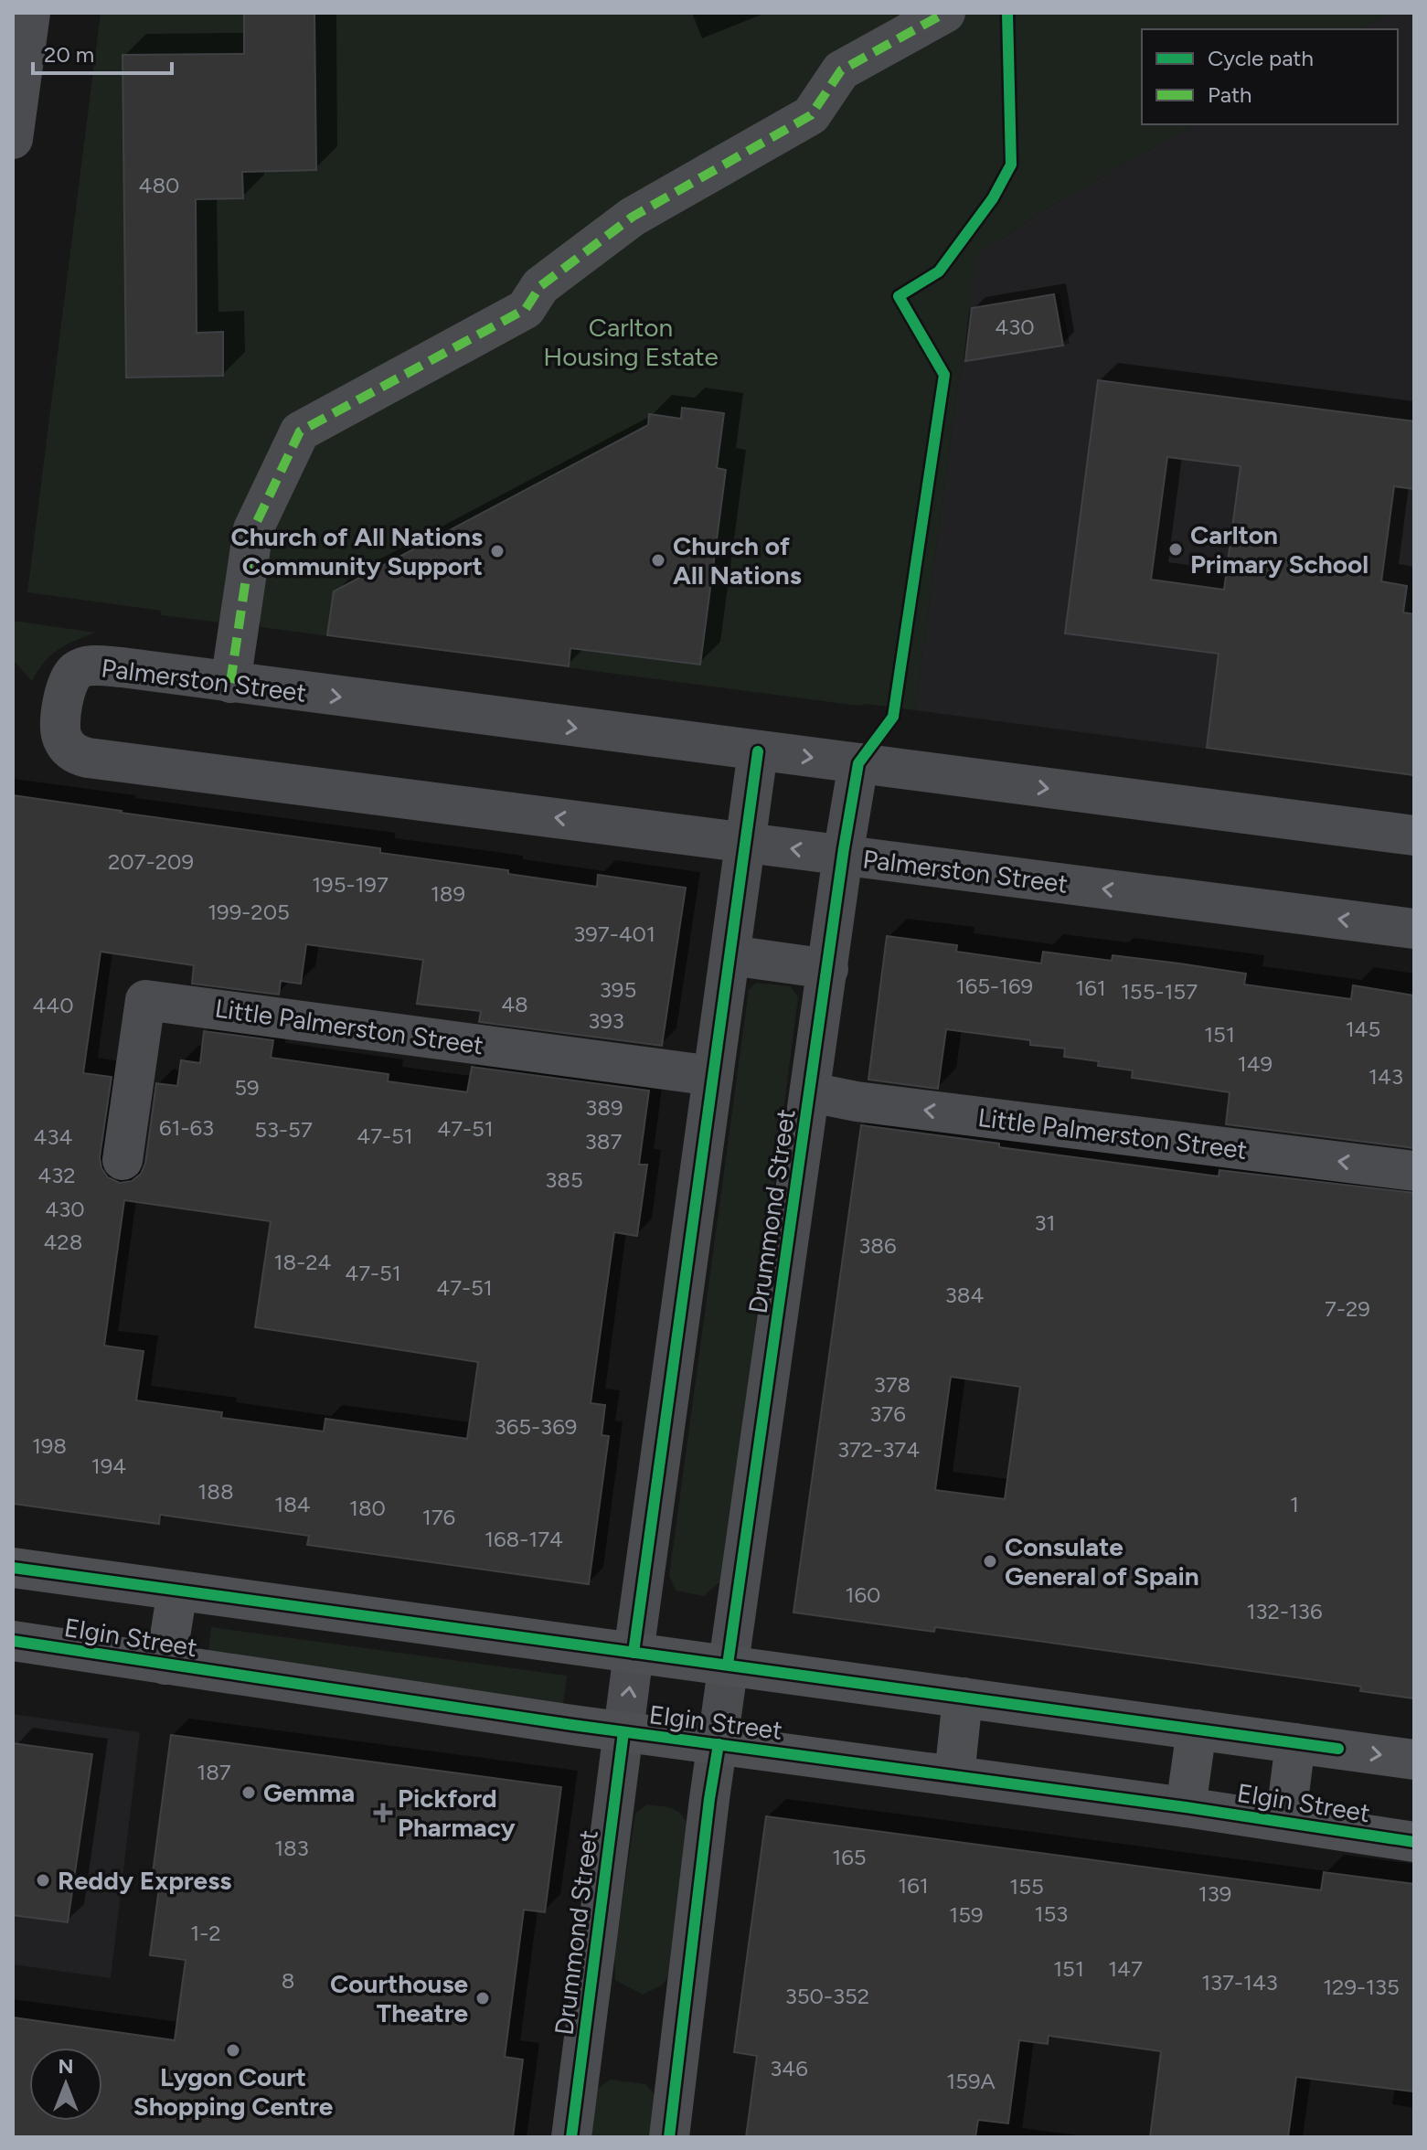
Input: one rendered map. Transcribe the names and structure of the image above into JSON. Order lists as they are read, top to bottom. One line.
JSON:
{"streets":{"main road":["Elgin Street"],"street":["Palmerston Street","Little Palmerston Street","Drummond Street"]},"crossings":[["Palmerston Street","Drummond Street"],["Little Palmerston Street","Drummond Street"],["Drummond Street","Elgin Street"]],"one_way":["Little Palmerston Street"],"parks":["Carlton Housing Estate"],"places":{"other":["Carlton Primary School","Church of All Nations Community Support","Church of All Nations","Consulate General of Spain","Gemma","Reddy Express","Courthouse Theatre","Lygon Court Shopping Centre"],"health":["Pickford Pharmacy"]},"house_numbers":["480","430","207-209","195-197","189","199-205","397-401","165-169","161","395","155-157","48","440","393","145","151","149","143","59","389","61-63","47-51","53-57","47-51","434","387","432","385","430","31","428","386","18-24","47-51","47-51","384","7-29","378","376","365-369","198","372-374","194","188","184","1","180","176","168-174","160","132-136","187","183","165","161","155","139","153","159","1-2","151","147","8","137-143","129-135","350-352","346","159A"],"legend":["Cycle path","Path"],"scale_bar":"20 m","north":"top"}
